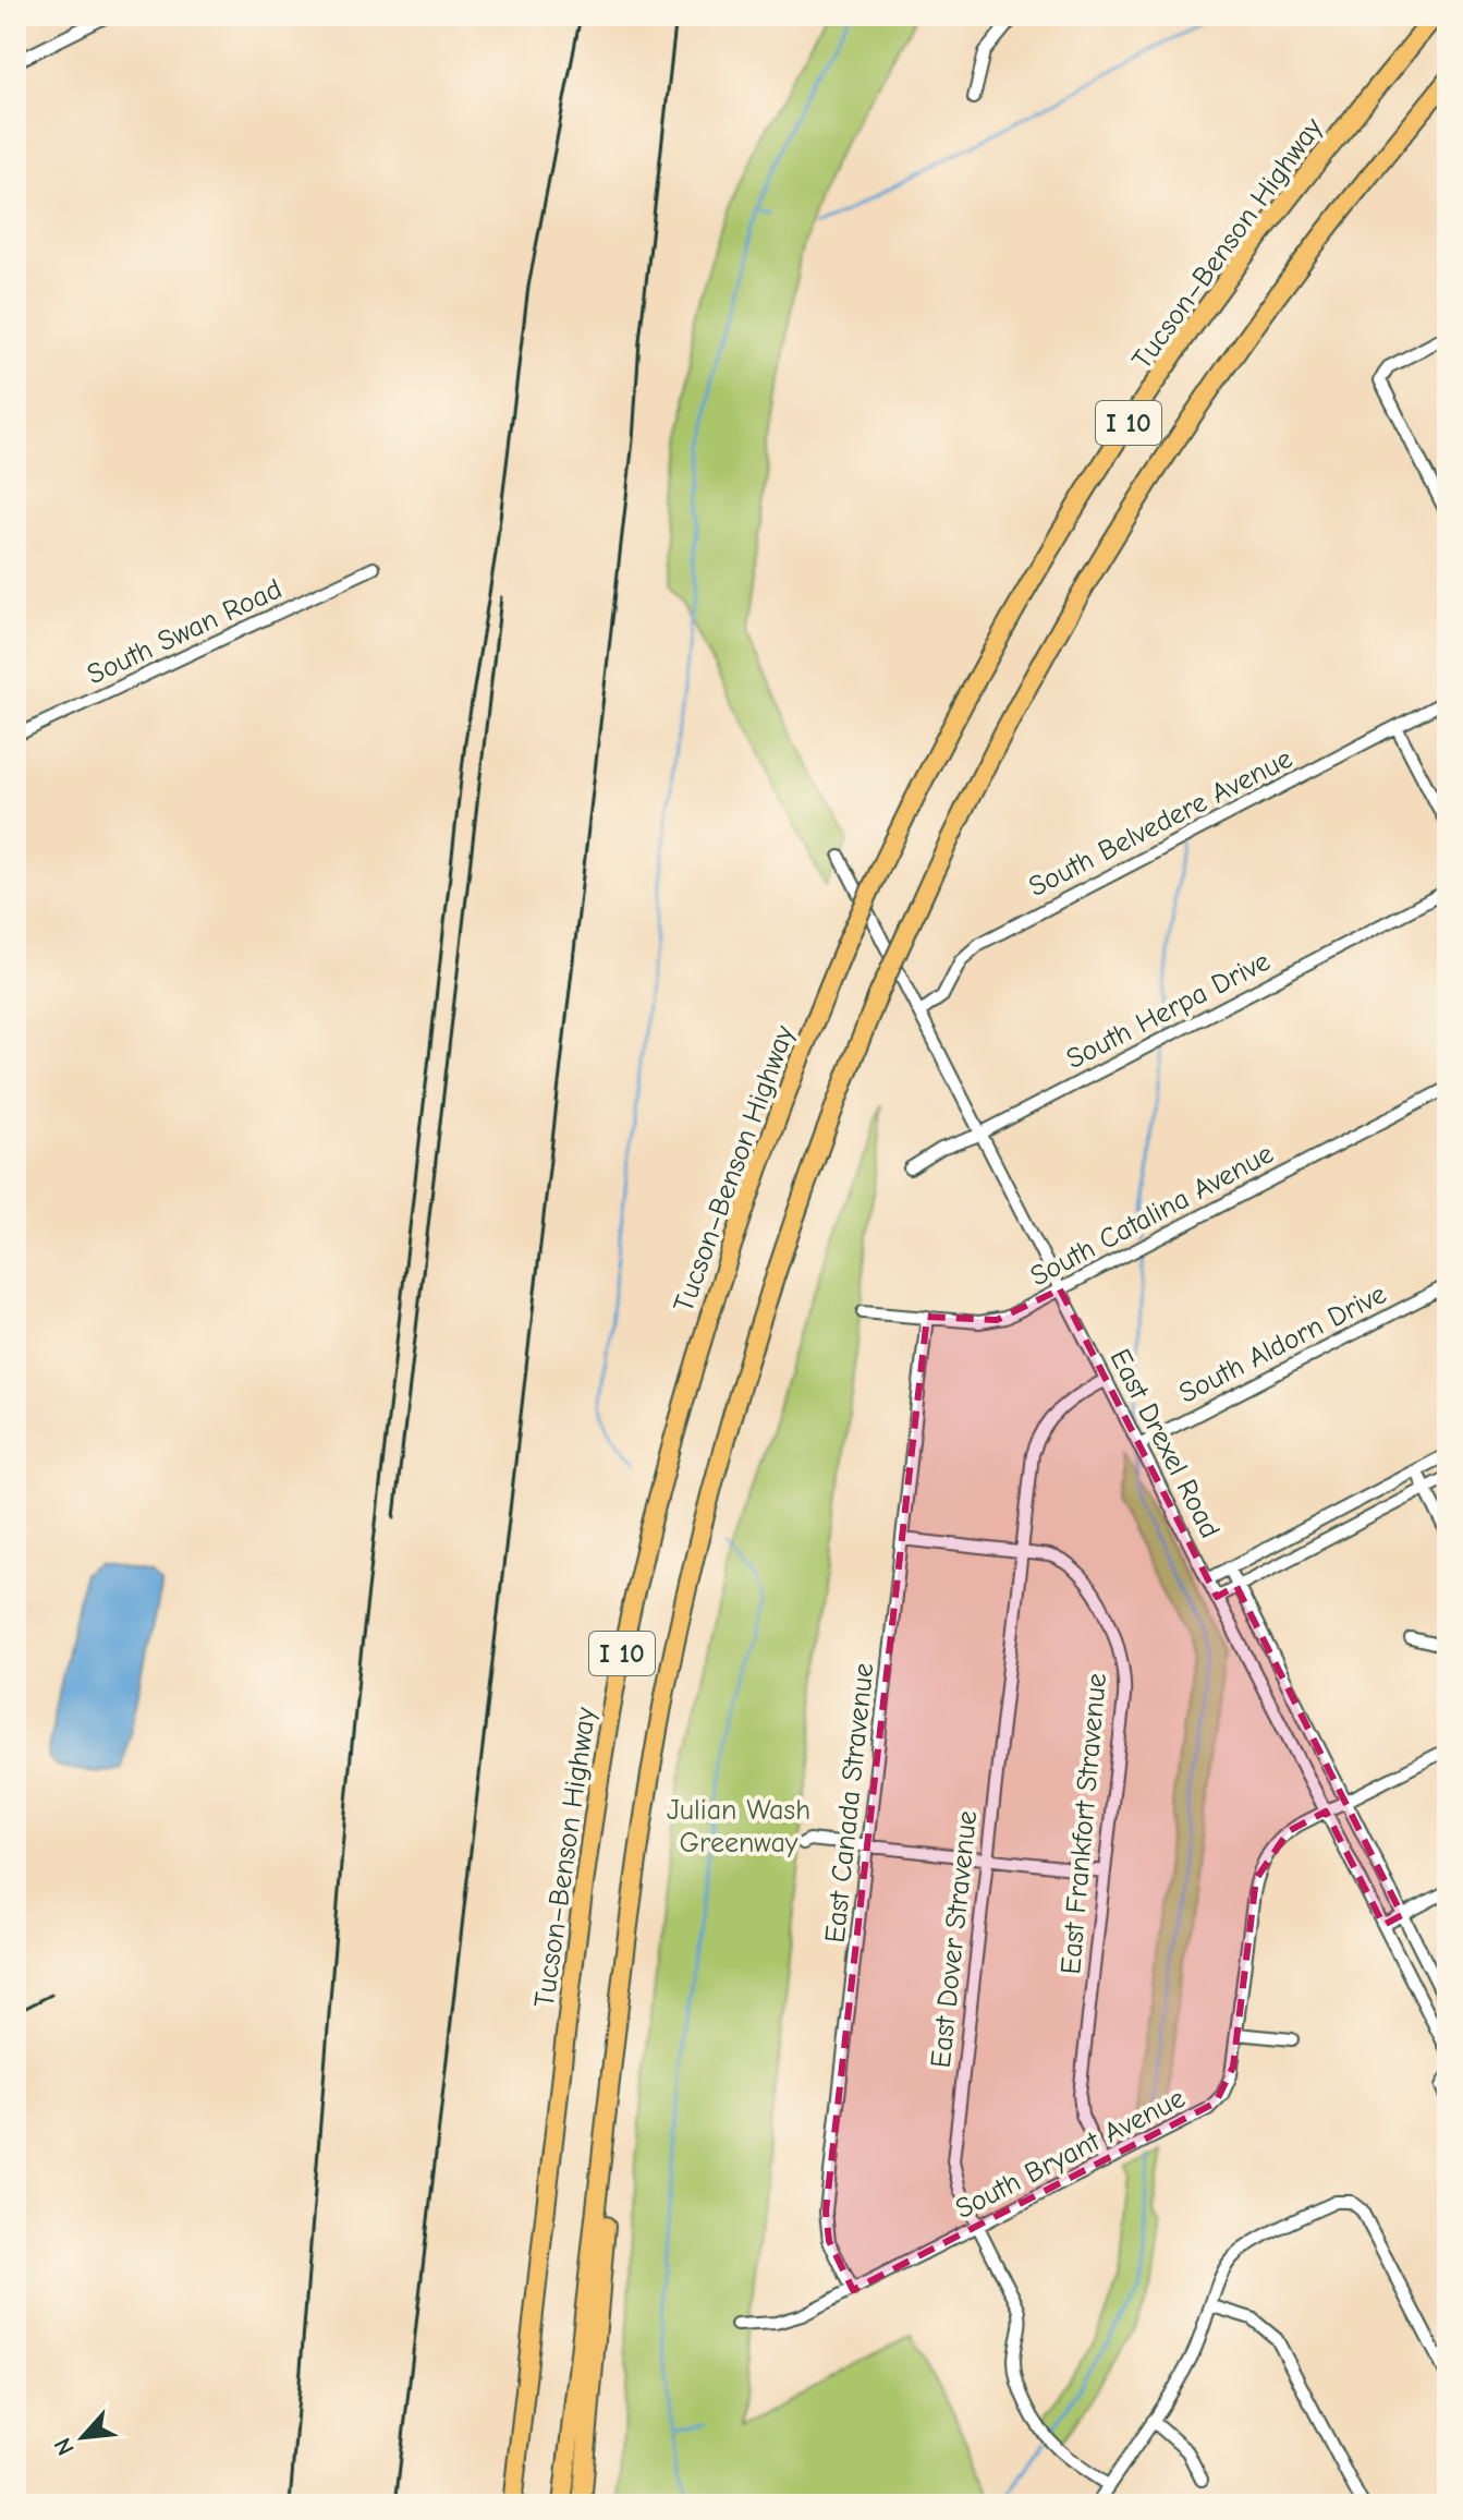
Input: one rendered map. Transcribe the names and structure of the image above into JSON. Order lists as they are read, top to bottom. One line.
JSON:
{"streets":{"highway":["Tucson–Benson Highway","I 10"],"street":["South Swan Road","South Belvedere Avenue","South Herpa Drive","South Catalina Avenue","South Aldorn Drive","East Drexel Road","East Canada Stravenue","East Frankfort Stravenue","East Dover Stravenue","South Bryant Avenue"]},"crossings":[["South Belvedere Avenue","East Drexel Road"],["South Herpa Drive","East Drexel Road"],["South Catalina Avenue","East Drexel Road"],["South Catalina Avenue","East Canada Stravenue"],["South Aldorn Drive","East Drexel Road"],["East Drexel Road","East Dover Stravenue"],["East Drexel Road","South Bryant Avenue"],["East Canada Stravenue","East Frankfort Stravenue"],["East Canada Stravenue","South Bryant Avenue"],["East Frankfort Stravenue","East Dover Stravenue"],["East Frankfort Stravenue","South Bryant Avenue"],["East Dover Stravenue","South Bryant Avenue"]],"parks":["Julian Wash Greenway"],"north":"bottom left"}
